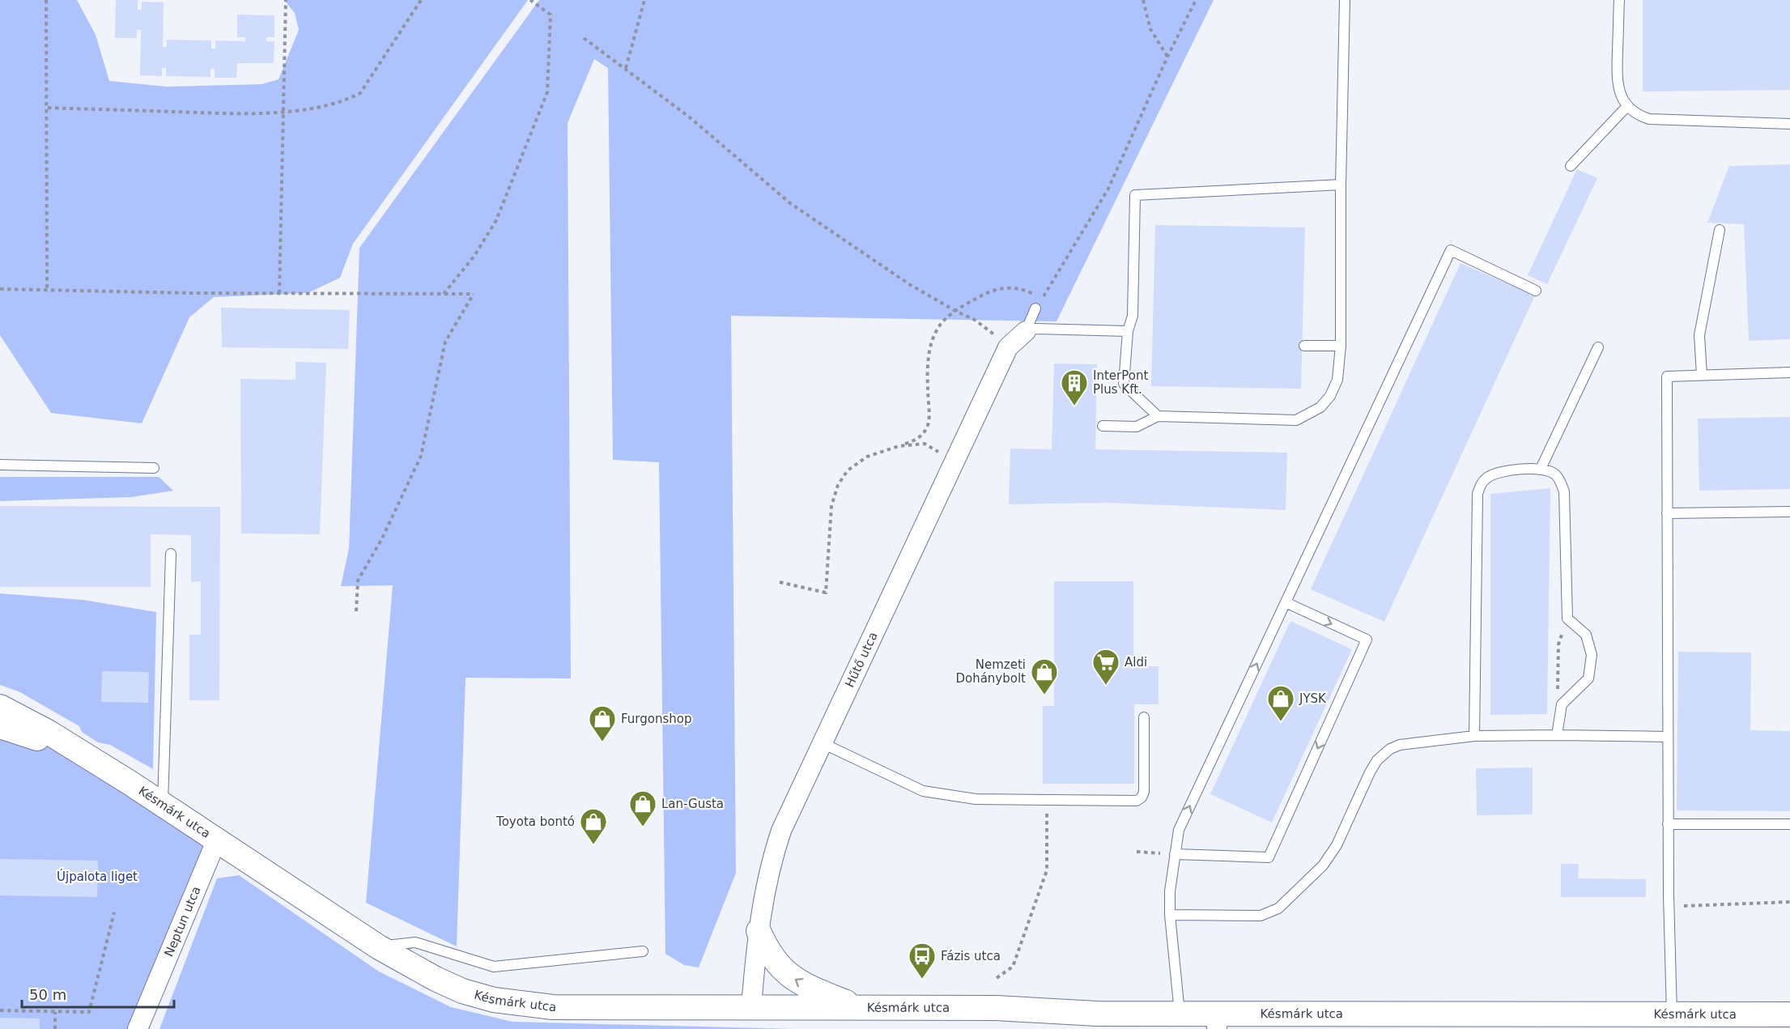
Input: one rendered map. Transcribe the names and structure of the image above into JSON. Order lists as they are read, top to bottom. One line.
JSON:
{"streets":{"street":["Hűtő utca","Késmárk utca","Neptun utca"]},"crossings":[["Hűtő utca","Késmárk utca"],["Késmárk utca","Neptun utca"]],"parks":["Újpalota liget"],"places":{"building":["InterPont Plus Kft."],"supermarket":["Aldi"],"shop":["Nemzeti Dohánybolt","JYSK","Furgonshop","Lan-Gusta","Toyota bontó"],"bus stop":["Fázis utca"]},"scale_bar":"50 m"}
